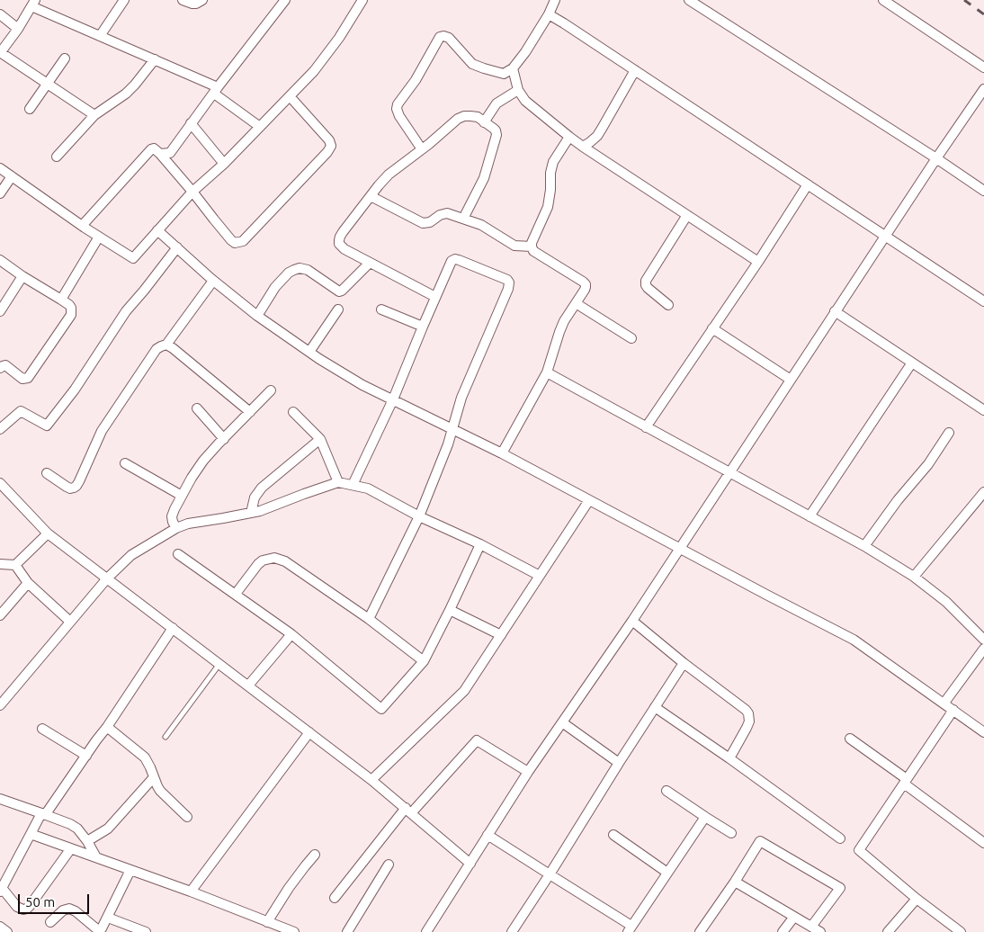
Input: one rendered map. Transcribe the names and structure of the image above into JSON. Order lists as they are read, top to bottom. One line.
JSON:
{"scale_bar":"50 m"}
